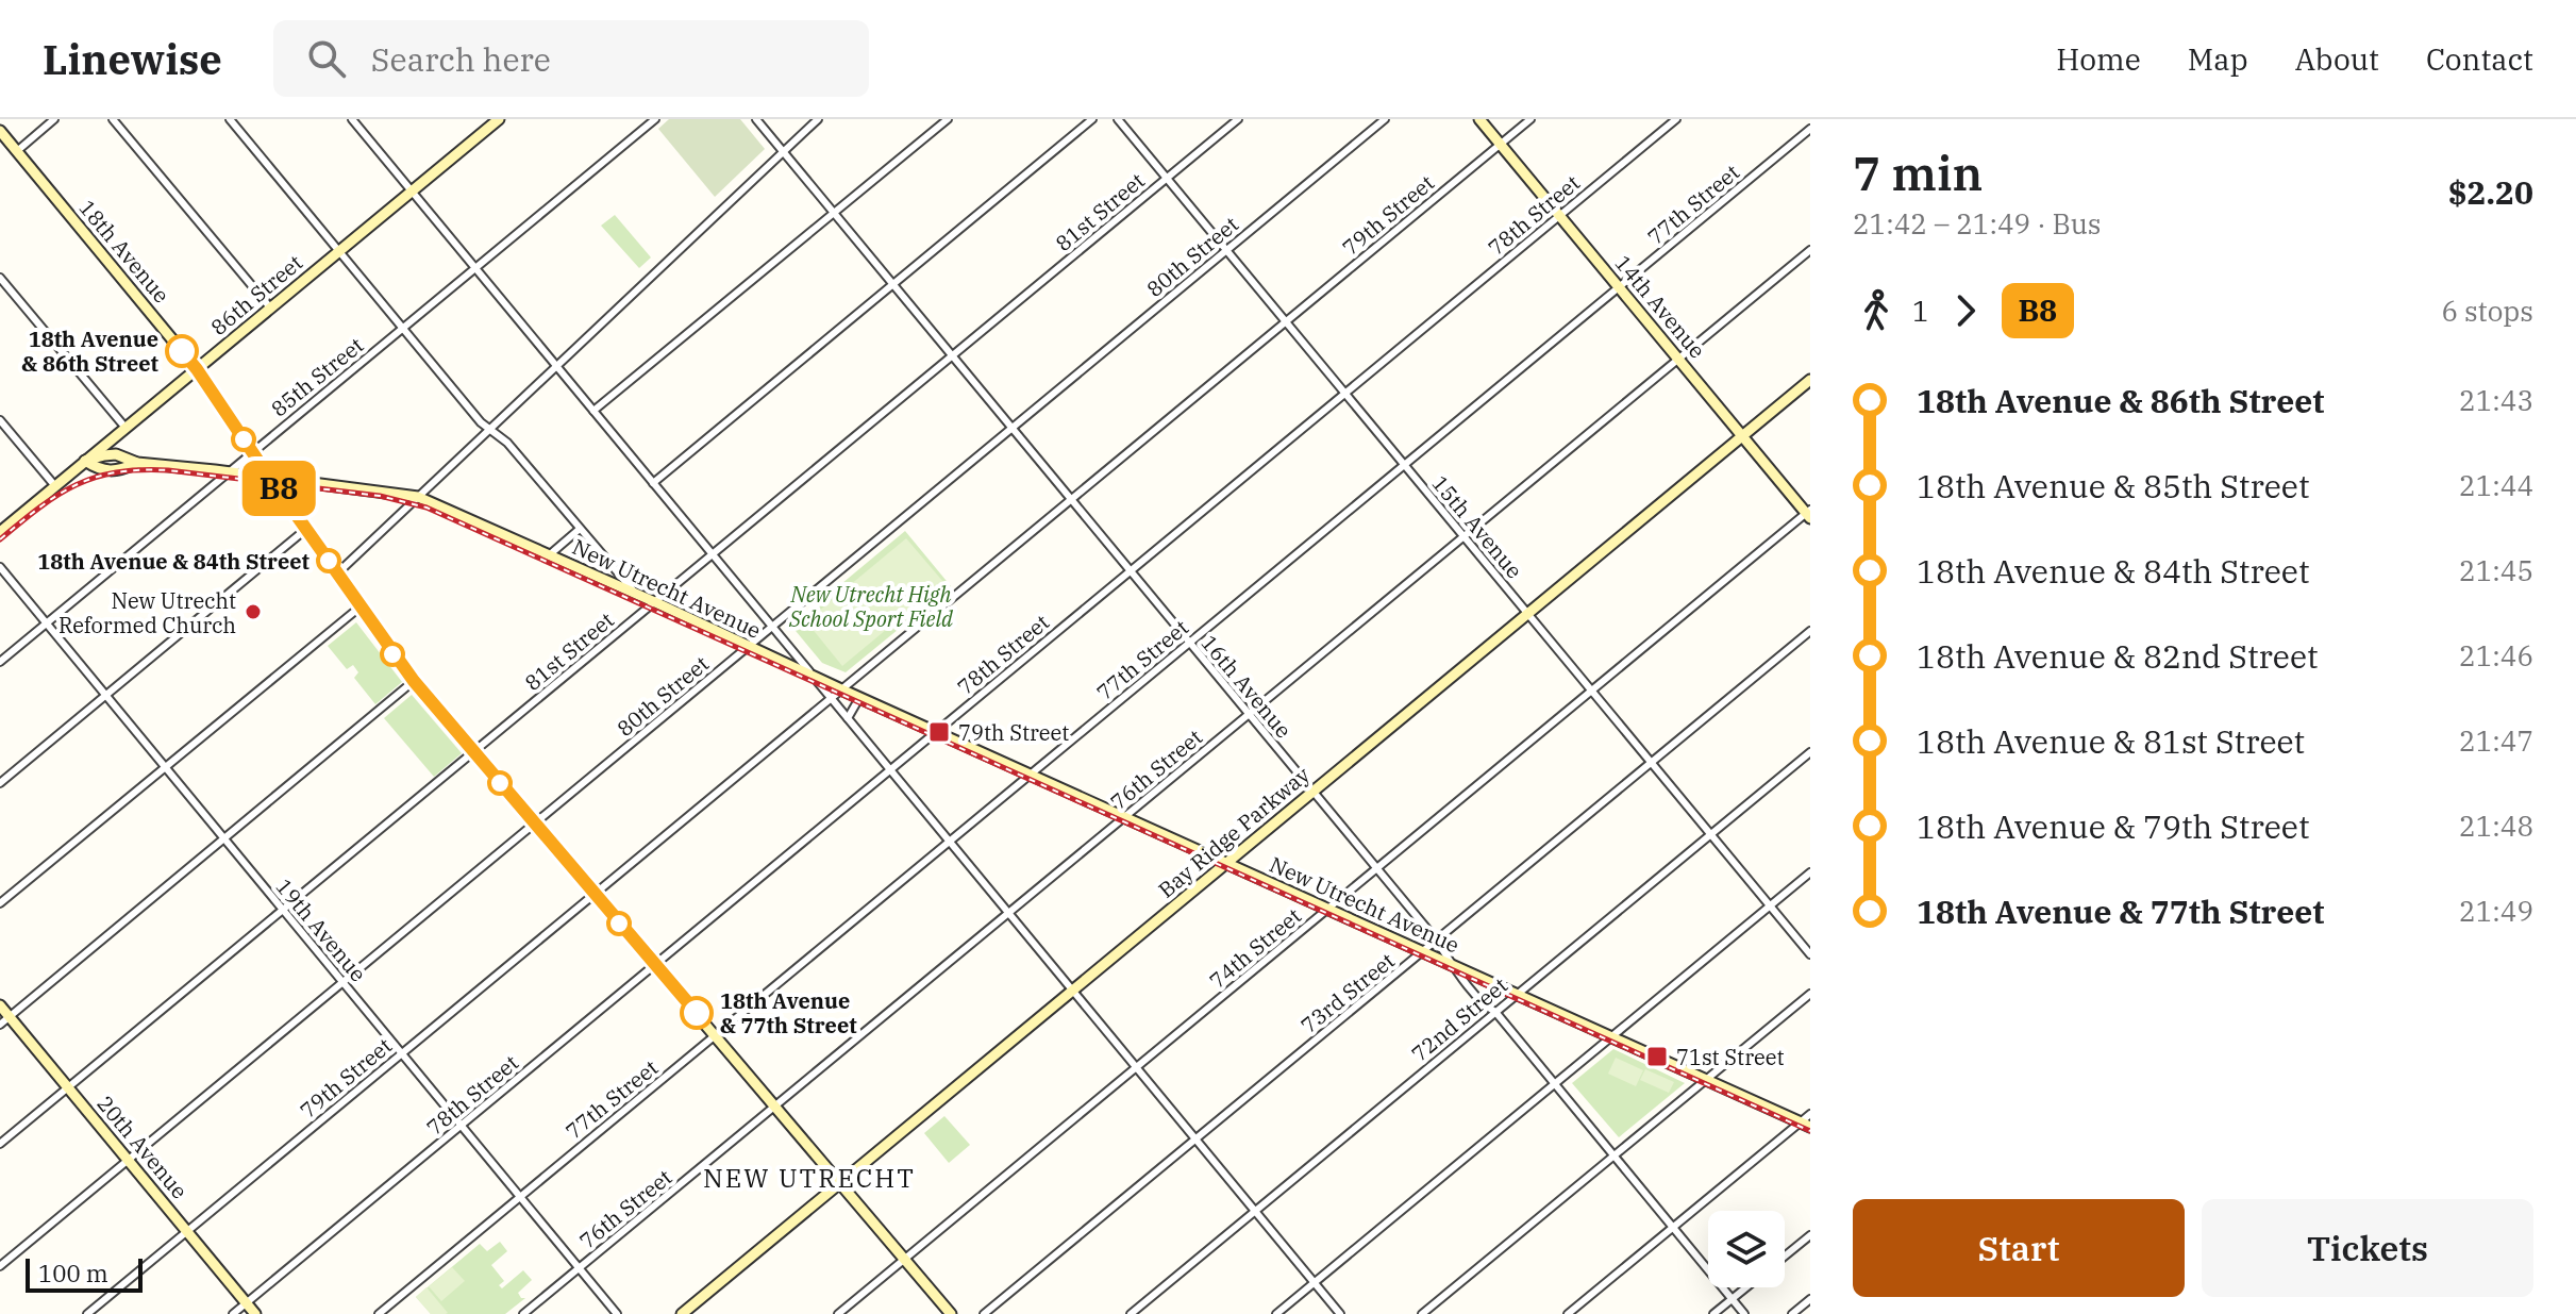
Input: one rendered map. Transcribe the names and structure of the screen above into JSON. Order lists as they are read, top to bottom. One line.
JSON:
{"streets":{"street":["77th Street","81st Street","79th Street","78th Street","18th Avenue","80th Street","86th Street","14th Avenue","85th Street","15th Avenue","New Utrecht Avenue","16th Avenue","76th Street","Bay Ridge Parkway","19th Avenue","74th Street","73rd Street","72nd Street","20th Avenue"]},"crossings":[["77th Street","18th Avenue"],["77th Street","14th Avenue"],["77th Street","15th Avenue"],["77th Street","New Utrecht Avenue"],["77th Street","16th Avenue"],["77th Street","19th Avenue"],["81st Street","18th Avenue"],["81st Street","15th Avenue"],["81st Street","New Utrecht Avenue"],["81st Street","16th Avenue"],["81st Street","19th Avenue"],["81st Street","20th Avenue"],["79th Street","18th Avenue"],["79th Street","14th Avenue"],["79th Street","15th Avenue"],["79th Street","New Utrecht Avenue"],["79th Street","16th Avenue"],["79th Street","19th Avenue"],["79th Street","20th Avenue"],["78th Street","18th Avenue"],["78th Street","14th Avenue"],["78th Street","15th Avenue"],["78th Street","New Utrecht Avenue"],["78th Street","16th Avenue"],["78th Street","19th Avenue"],["78th Street","20th Avenue"],["18th Avenue","80th Street"],["18th Avenue","86th Street"],["18th Avenue","85th Street"],["18th Avenue","New Utrecht Avenue"],["18th Avenue","76th Street"],["18th Avenue","Bay Ridge Parkway"],["18th Avenue","74th Street"],["80th Street","15th Avenue"],["80th Street","New Utrecht Avenue"],["80th Street","16th Avenue"],["80th Street","19th Avenue"],["80th Street","20th Avenue"],["86th Street","New Utrecht Avenue"],["14th Avenue","76th Street"],["14th Avenue","Bay Ridge Parkway"],["14th Avenue","74th Street"],["85th Street","New Utrecht Avenue"],["85th Street","19th Avenue"],["15th Avenue","76th Street"],["15th Avenue","Bay Ridge Parkway"],["15th Avenue","74th Street"],["15th Avenue","73rd Street"],["15th Avenue","72nd Street"],["New Utrecht Avenue","16th Avenue"],["New Utrecht Avenue","76th Street"],["New Utrecht Avenue","Bay Ridge Parkway"],["New Utrecht Avenue","74th Street"],["New Utrecht Avenue","73rd Street"],["New Utrecht Avenue","72nd Street"],["16th Avenue","76th Street"],["16th Avenue","Bay Ridge Parkway"],["16th Avenue","74th Street"],["16th Avenue","73rd Street"],["16th Avenue","72nd Street"],["76th Street","19th Avenue"]],"districts":["NEW UTRECHT"],"parks":["New Utrecht High School Sport Field"],"places":{"other":["18th Avenue & 86th Street","18th Avenue & 84th Street","New Utrecht Reformed Church","18th Avenue & 77th Street"],"transit":["79th Street","71st Street"]},"lines":["bus line B8"],"scale_bar":"100 m","page":{"header":"Linewise","search":"Search here","nav":["Home","Map","About","Contact"],"on_map":"B8","heading":["7 min","21:42 – 21:49 · Bus","$2.20"],"legs":["1","B8","6 stops"],"list":[{"name":"18th Avenue & 86th Street","value":"21:43"},{"name":"18th Avenue & 85th Street","value":"21:44"},{"name":"18th Avenue & 84th Street","value":"21:45"},{"name":"18th Avenue & 82nd Street","value":"21:46"},{"name":"18th Avenue & 81st Street","value":"21:47"},{"name":"18th Avenue & 79th Street","value":"21:48"},{"name":"18th Avenue & 77th Street","value":"21:49"}],"buttons":["Start","Tickets"],"scale":"100 m"}}
